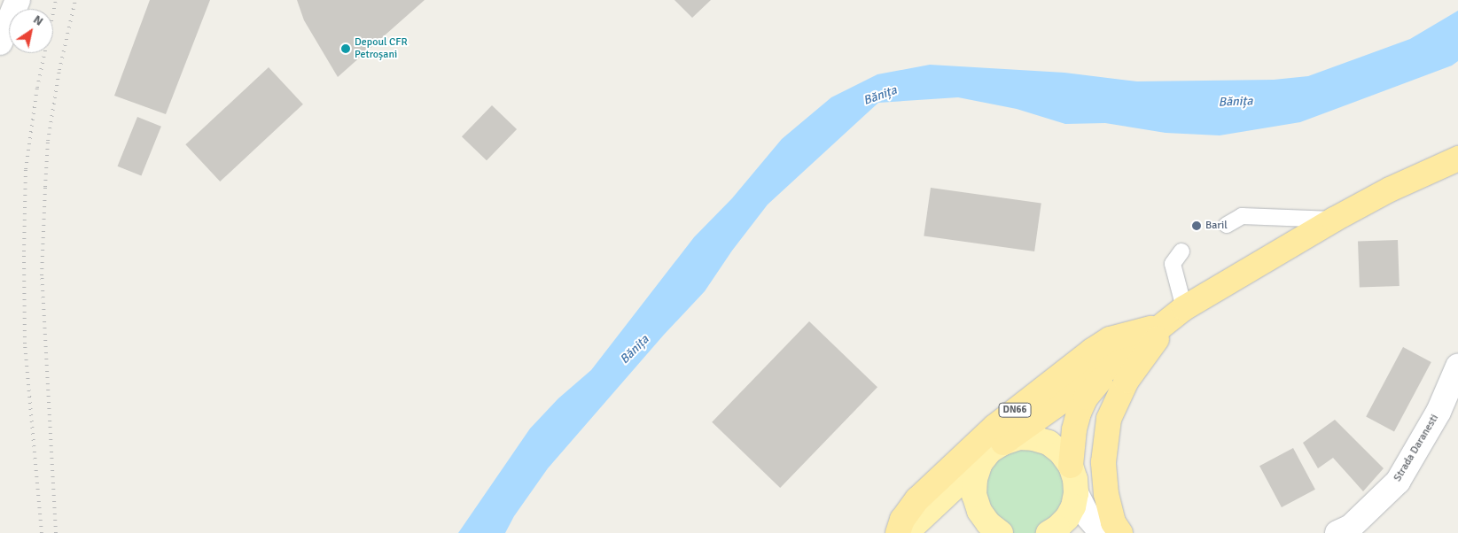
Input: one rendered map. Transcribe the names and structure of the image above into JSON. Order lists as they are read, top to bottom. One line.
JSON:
{"streets":{"highway":["DN66"],"street":["Strada Daranesti"]},"water":["Bănița"],"places":["Depoul CFR Petroșani","Baril"],"north":"top right"}
